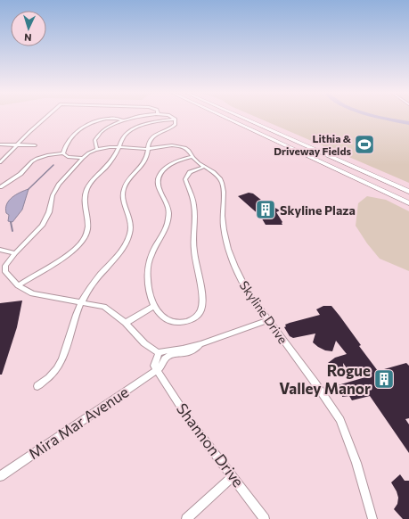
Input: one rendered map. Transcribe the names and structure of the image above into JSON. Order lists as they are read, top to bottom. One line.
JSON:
{"streets":{"street":["Skyline Drive","Mira Mar Avenue","Shannon Drive"]},"crossings":[["Skyline Drive","Mira Mar Avenue"],["Mira Mar Avenue","Shannon Drive"]],"places":{"sports":["Lithia & Driveway Fields"],"building":["Skyline Plaza","Rogue Valley Manor"]},"north":"bottom"}
